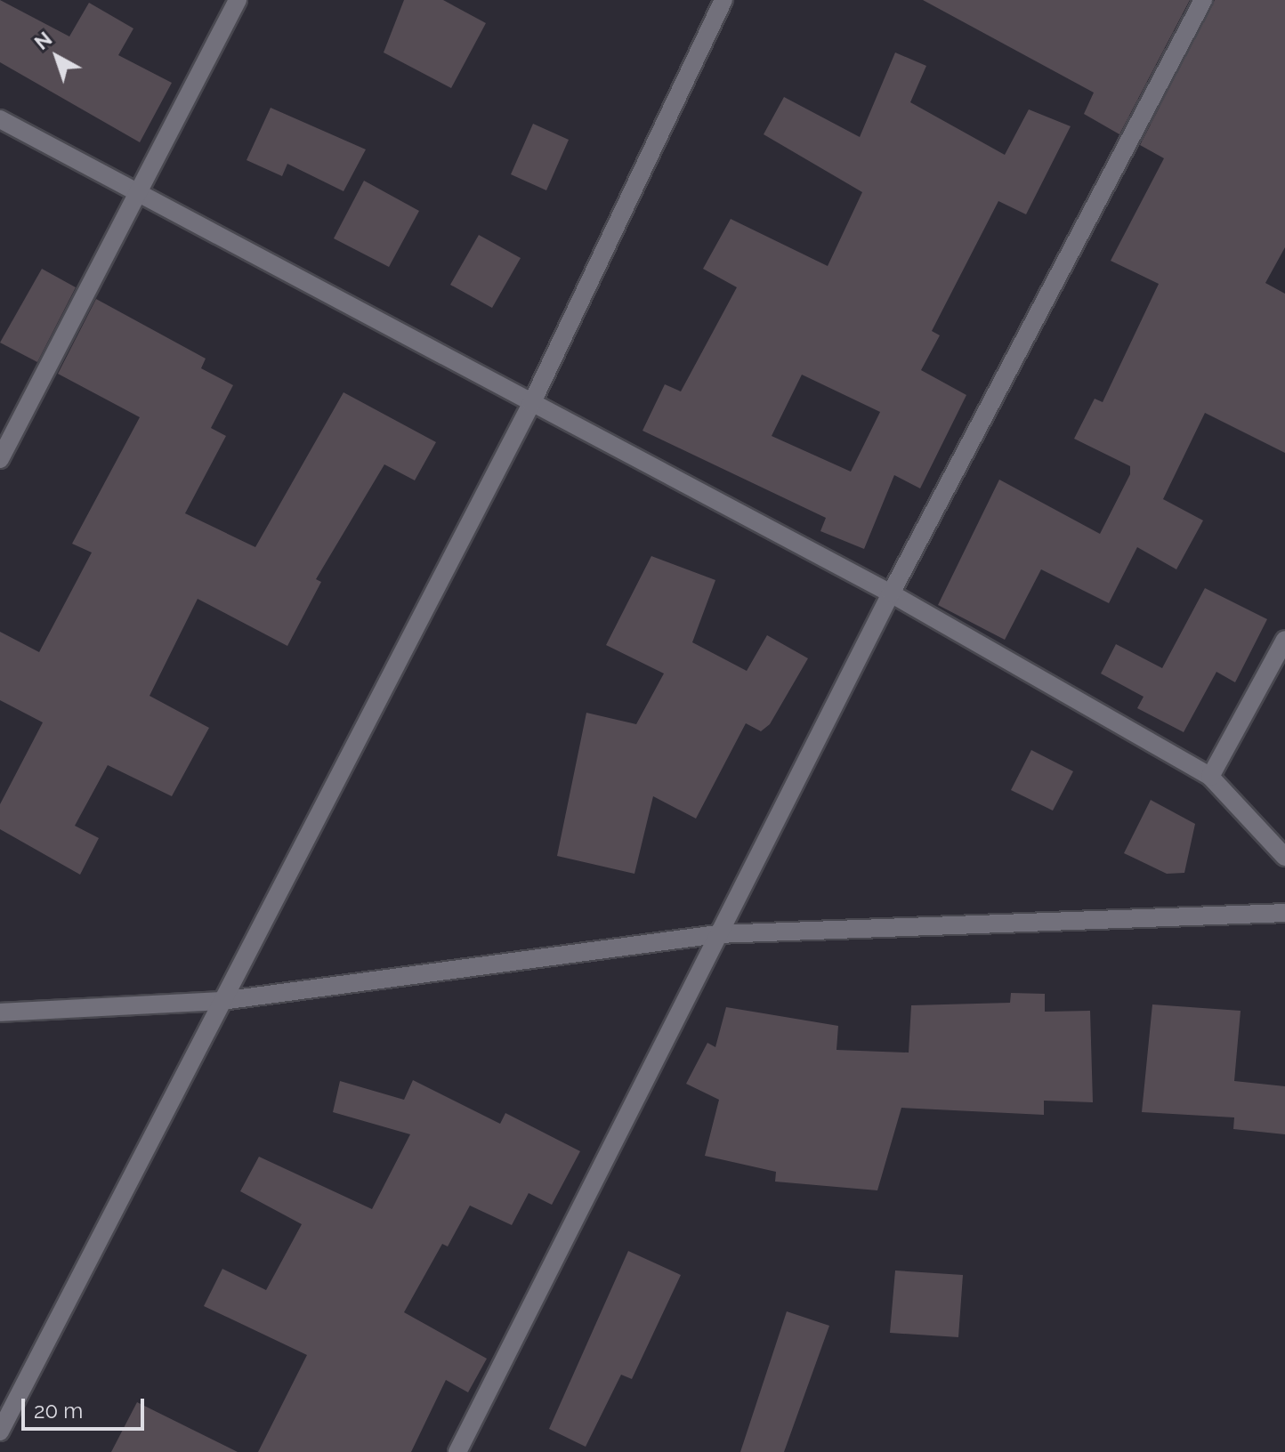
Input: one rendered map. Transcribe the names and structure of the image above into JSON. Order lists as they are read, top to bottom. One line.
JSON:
{"scale_bar":"20 m","north":"top left"}
